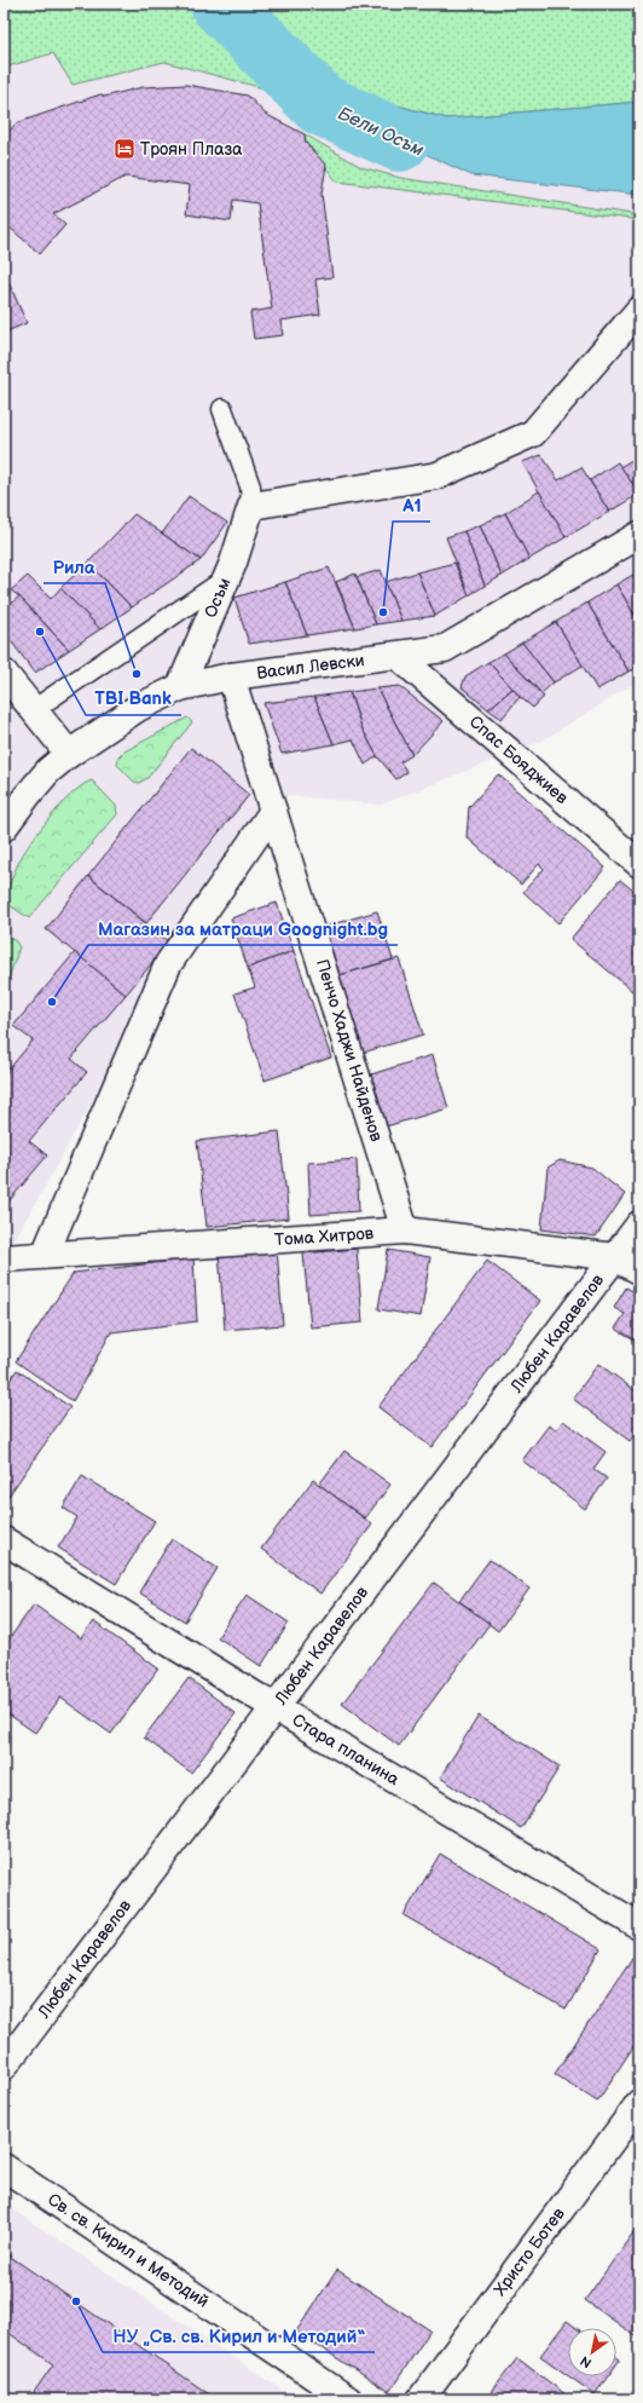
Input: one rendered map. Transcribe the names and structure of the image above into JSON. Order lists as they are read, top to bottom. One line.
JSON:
{"streets":{"street":["Осъм","Васил Левски","Спас Бояджиев","Пенчо Хаджи Найденов","Тома Хитров","Любен Каравелов","Стара планина","Св. св. Кирил и Методий","Христо Ботев"]},"crossings":[["Осъм","Васил Левски"],["Васил Левски","Спас Бояджиев"],["Васил Левски","Пенчо Хаджи Найденов"],["Пенчо Хаджи Найденов","Тома Хитров"],["Тома Хитров","Любен Каравелов"],["Любен Каравелов","Стара планина"]],"water":["Бели Осъм"],"places":{"hotel":["Троян Плаза"],"other":["A1","TBI Bank","Рила","Магазин за матраци Goognight.bg","НУ „Св. св. Кирил и Методий“"]},"north":"bottom left"}
